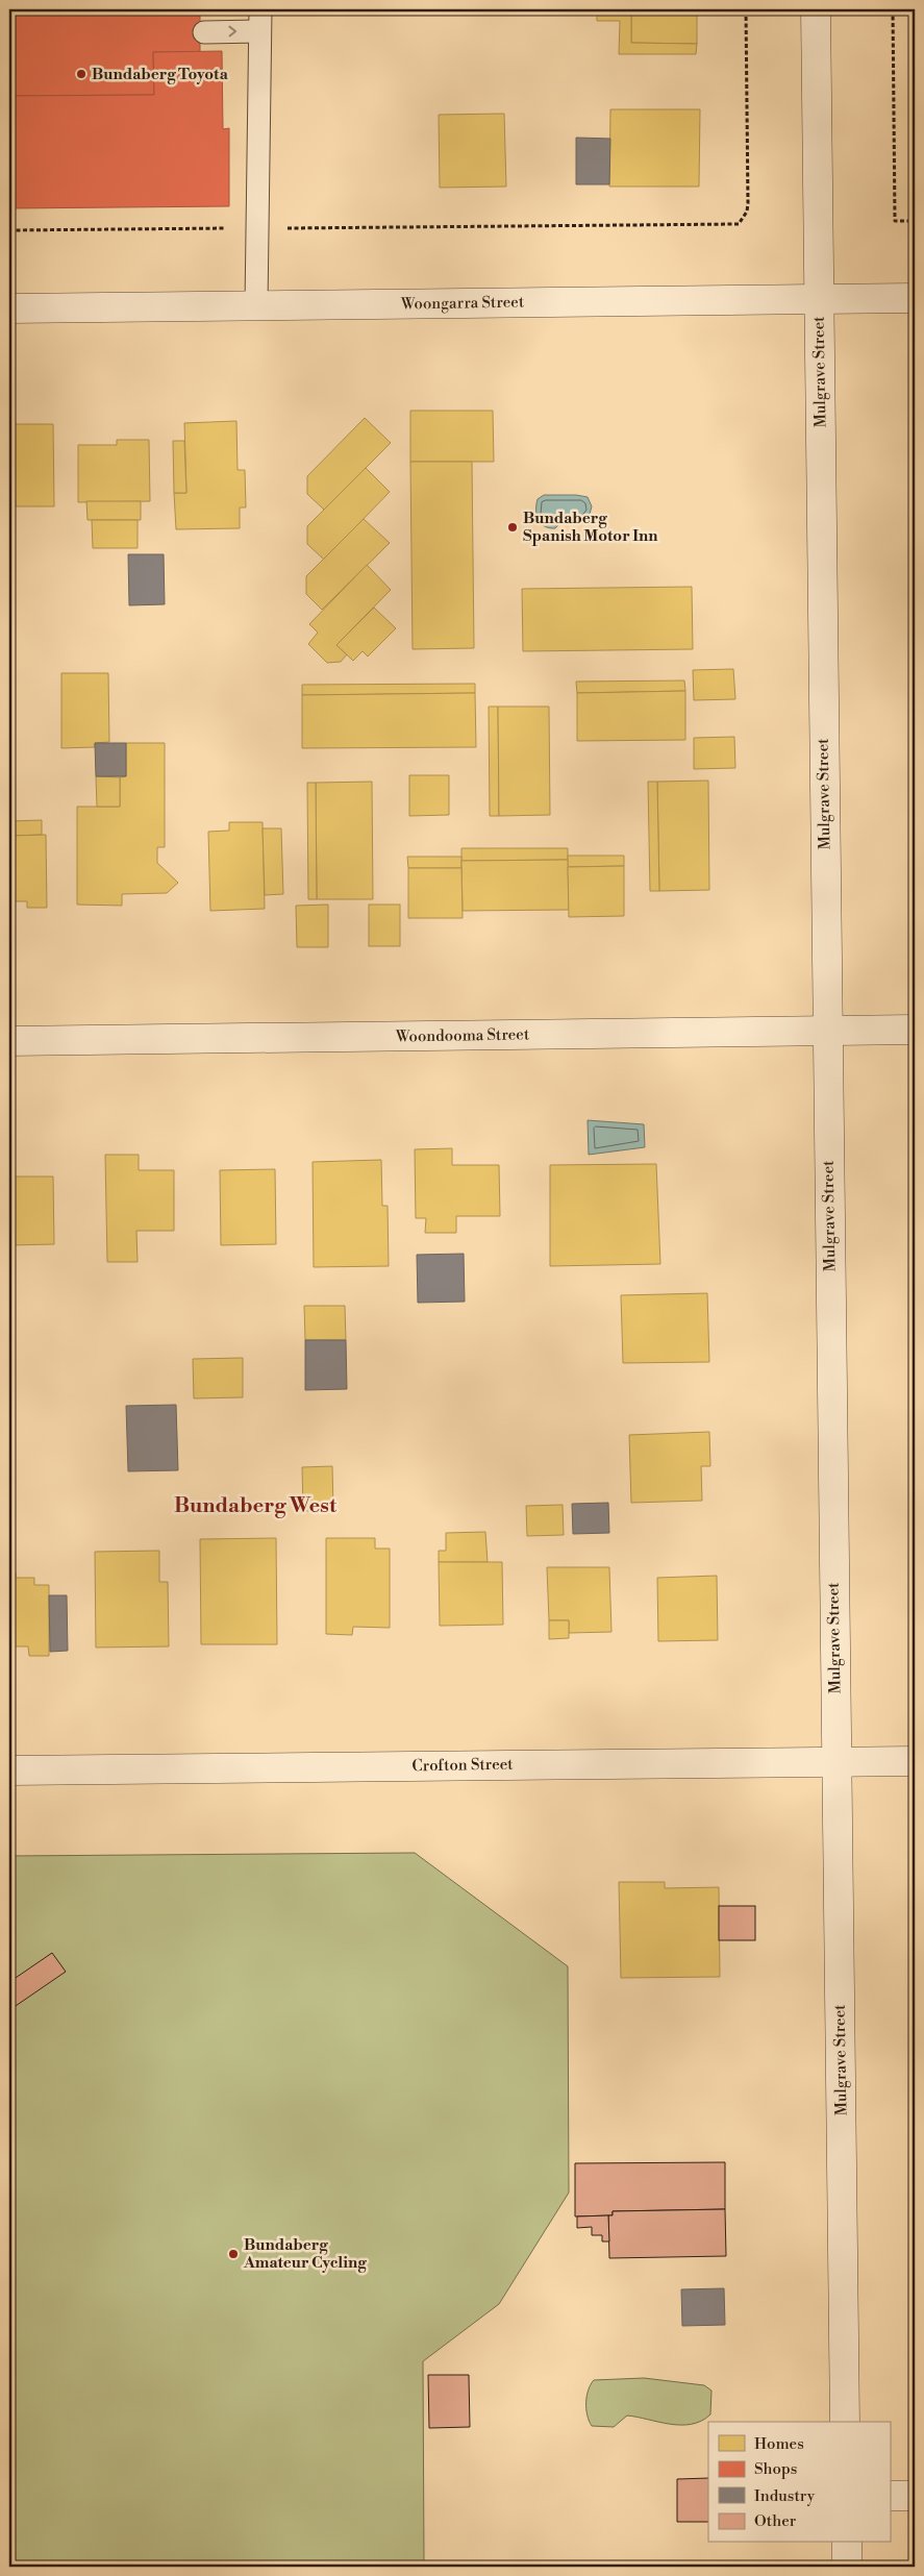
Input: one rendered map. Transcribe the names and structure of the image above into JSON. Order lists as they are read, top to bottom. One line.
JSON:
{"streets":{"street":["Woongarra Street","Mulgrave Street","Woondooma Street","Crofton Street"]},"crossings":[["Woongarra Street","Mulgrave Street"],["Mulgrave Street","Woondooma Street"],["Mulgrave Street","Crofton Street"]],"districts":["Bundaberg West"],"places":["Bundaberg Toyota","Bundaberg Spanish Motor Inn","Bundaberg Amateur Cycling"],"legend":["Homes","Shops","Industry","Other"]}
